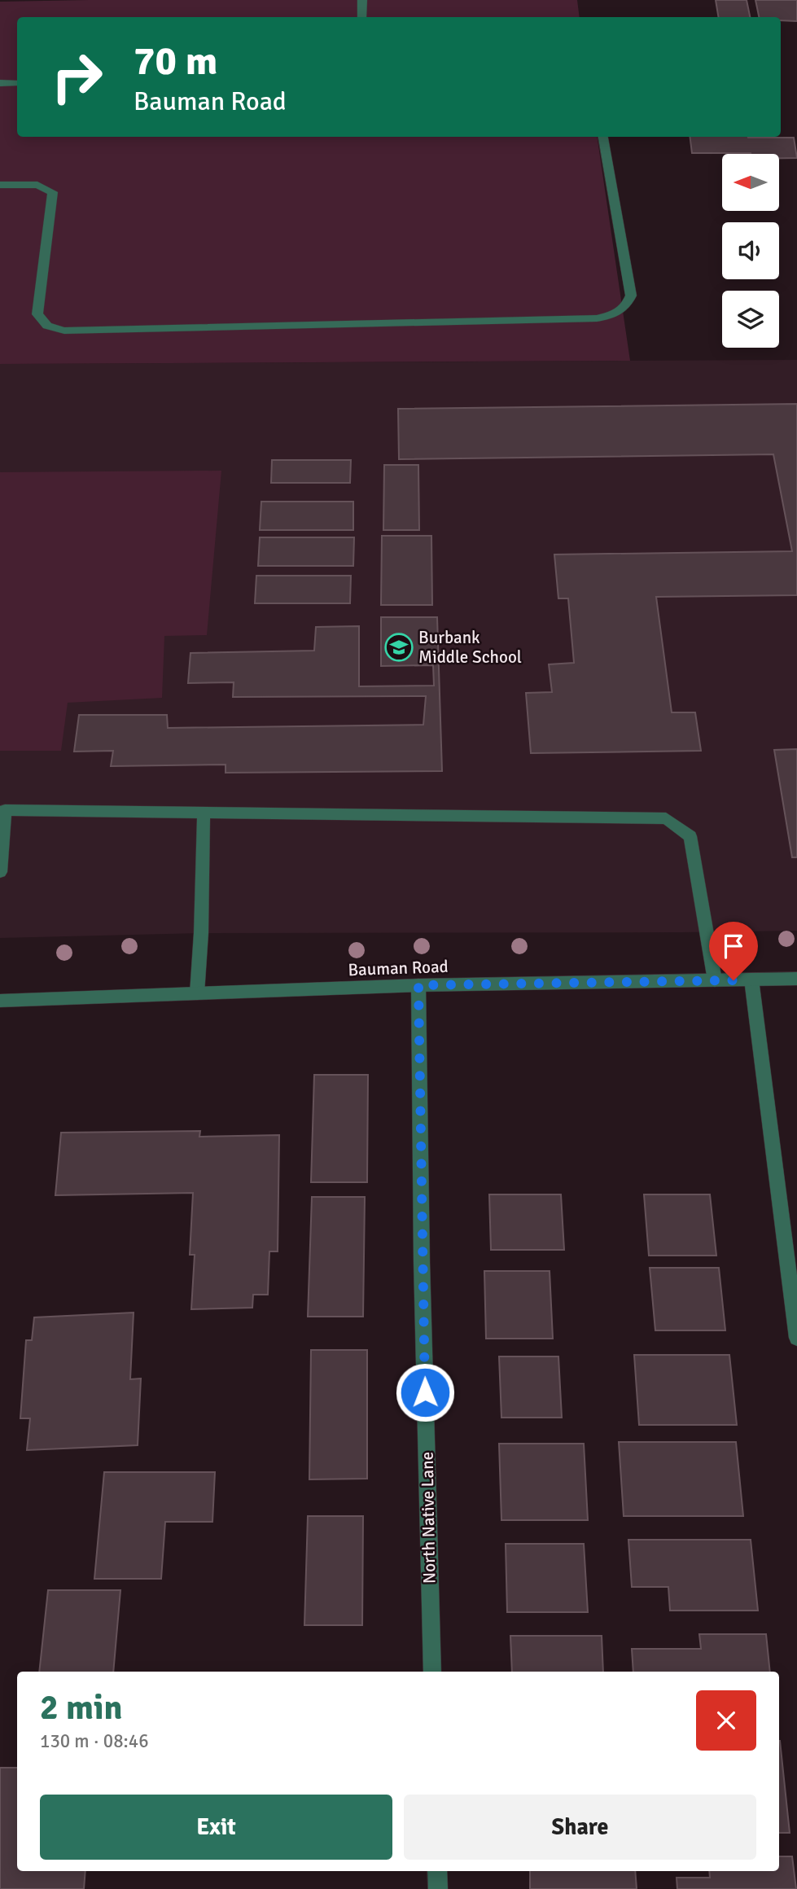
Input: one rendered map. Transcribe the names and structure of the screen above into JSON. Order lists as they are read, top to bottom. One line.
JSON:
{"streets":{"street":["Bauman Road","North Native Lane"]},"crossings":[["Bauman Road","North Native Lane"]],"places":{"school or university":["Burbank Middle School"]},"north":"left","page":{"turn":["70 m","Bauman Road"],"heading":["2 min","130 m · 08:46"],"buttons":["Exit","Share"]}}
